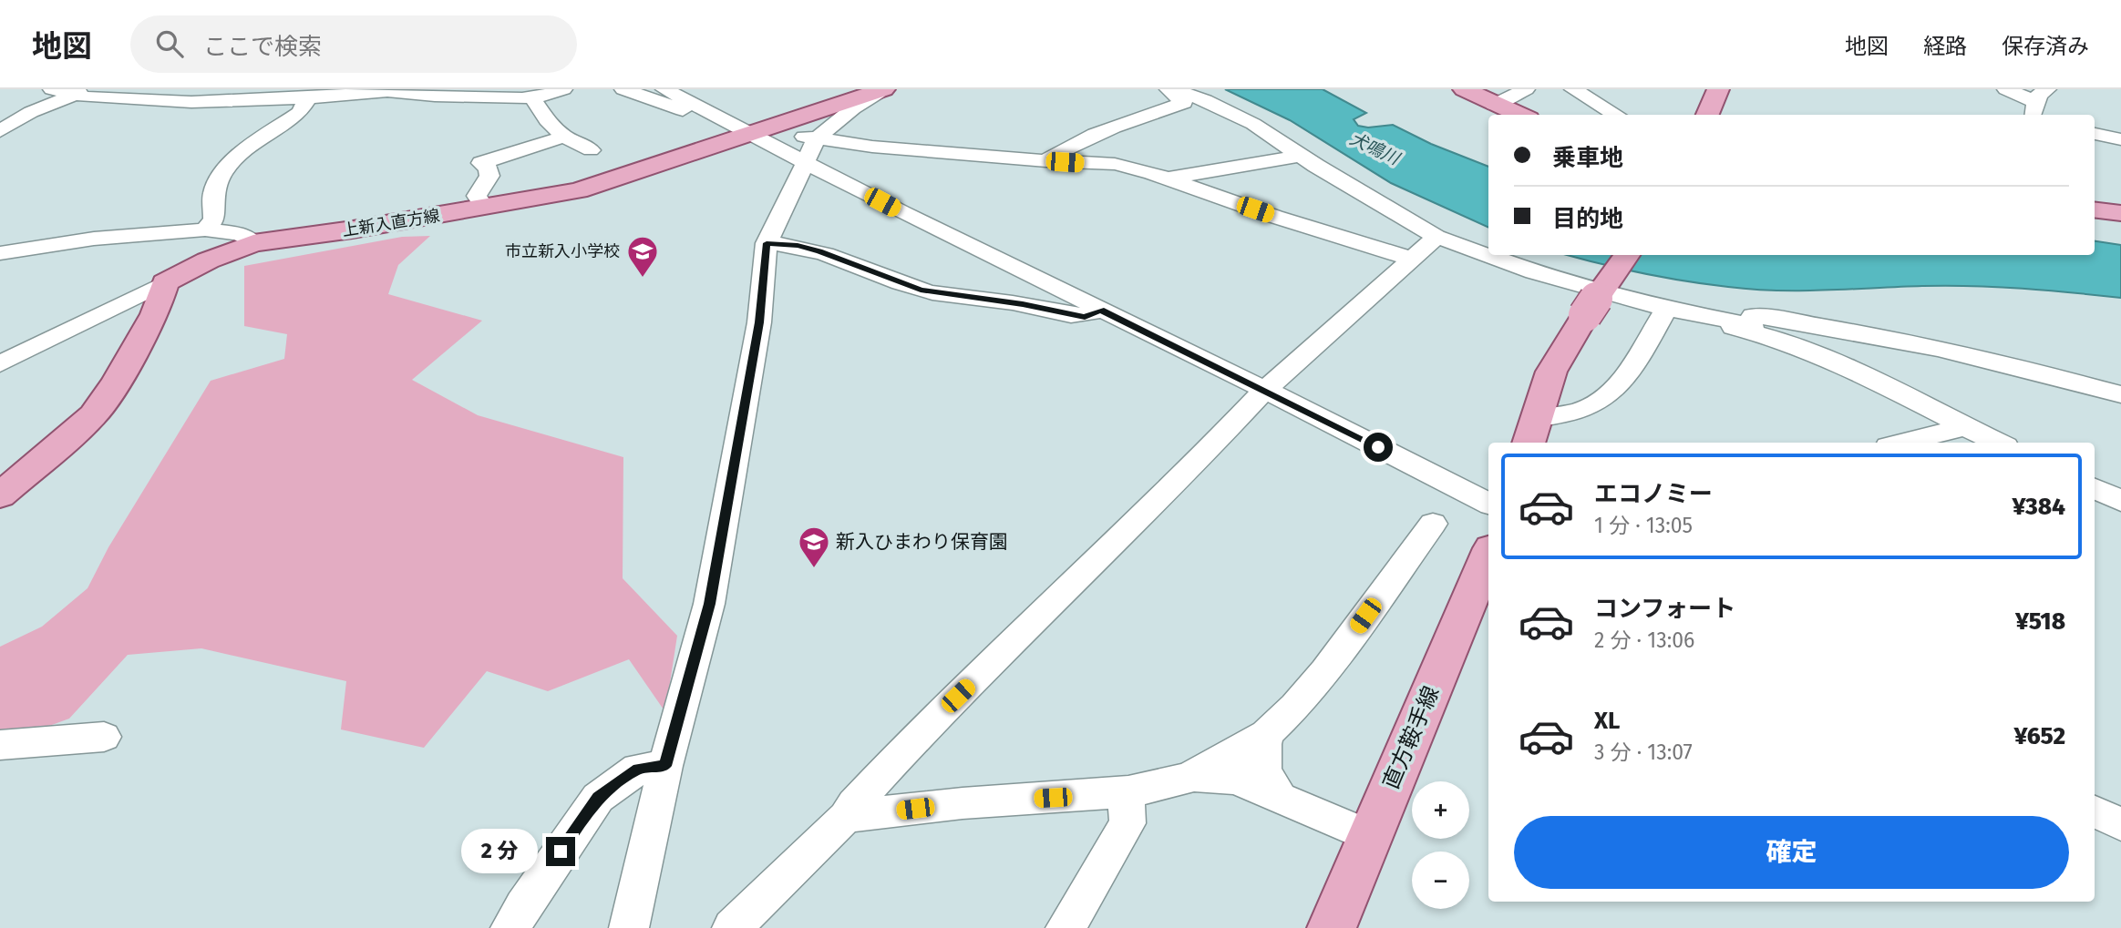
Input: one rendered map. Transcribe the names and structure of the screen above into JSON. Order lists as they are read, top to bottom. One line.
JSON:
{"streets":{"main road":["上新入直方線","直方鞍手線"]},"water":["犬鳴川"],"places":{"school or university":["市立新入小学校","新入ひまわり保育園"]},"page":{"header":"地図","search":"ここで検索","nav":["地図","経路","保存済み"],"banner":["乗車地","目的地"],"list":[{"name":"エコノミー","note":"1 分 · 13:05","value":"¥384"},{"name":"コンフォート","note":"2 分 · 13:06","value":"¥518"},{"name":"XL","note":"3 分 · 13:07","value":"¥652"}],"map_buttons":["+","−"],"buttons":"確定","bubble":"2 分"}}
